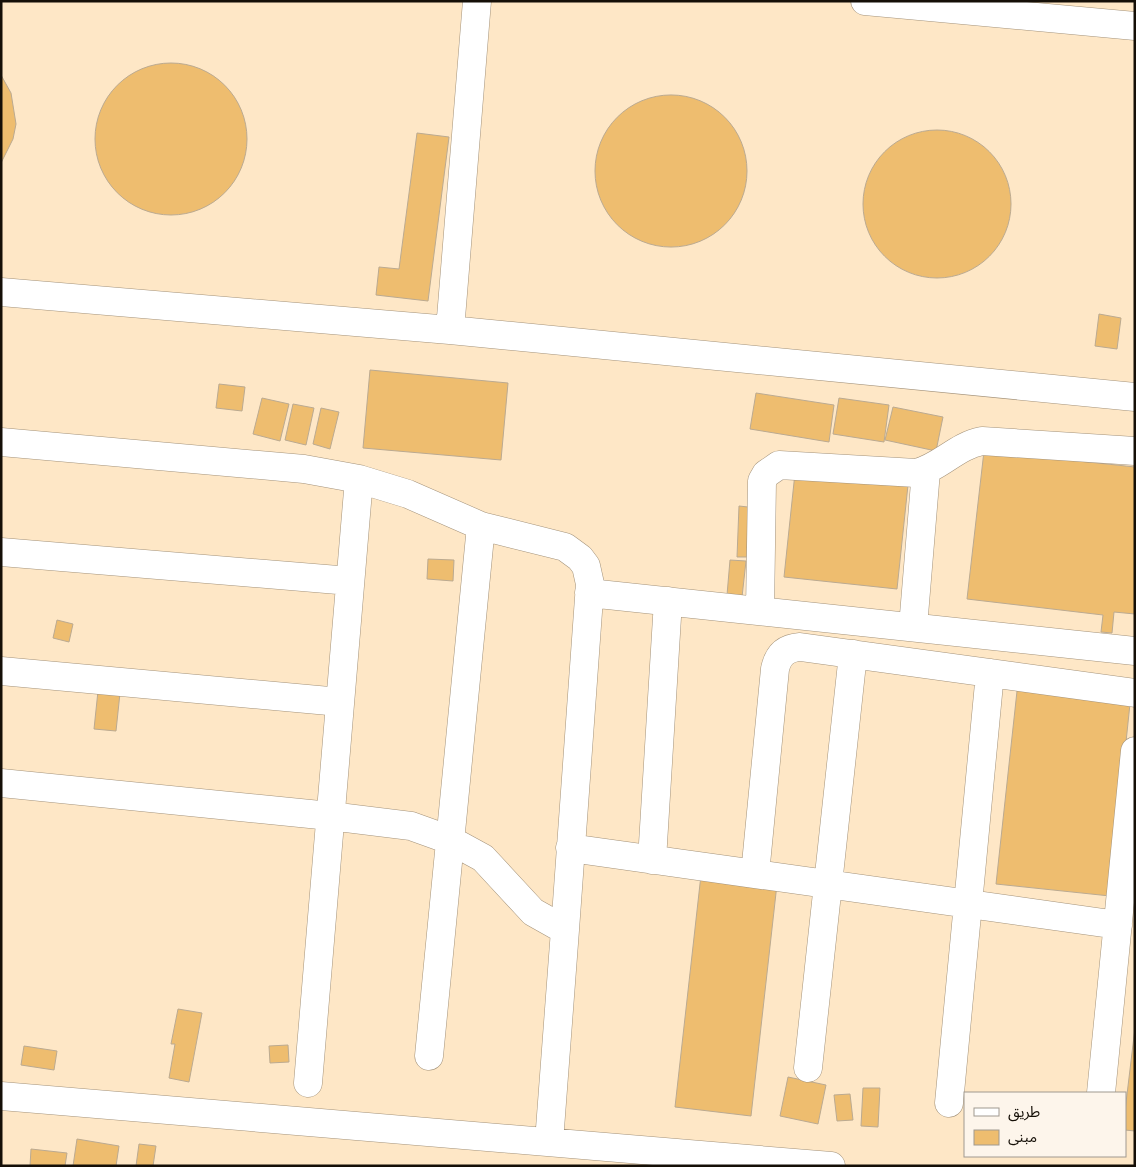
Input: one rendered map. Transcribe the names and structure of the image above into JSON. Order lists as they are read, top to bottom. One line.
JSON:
{"legend":["طريق","مبنى"]}
